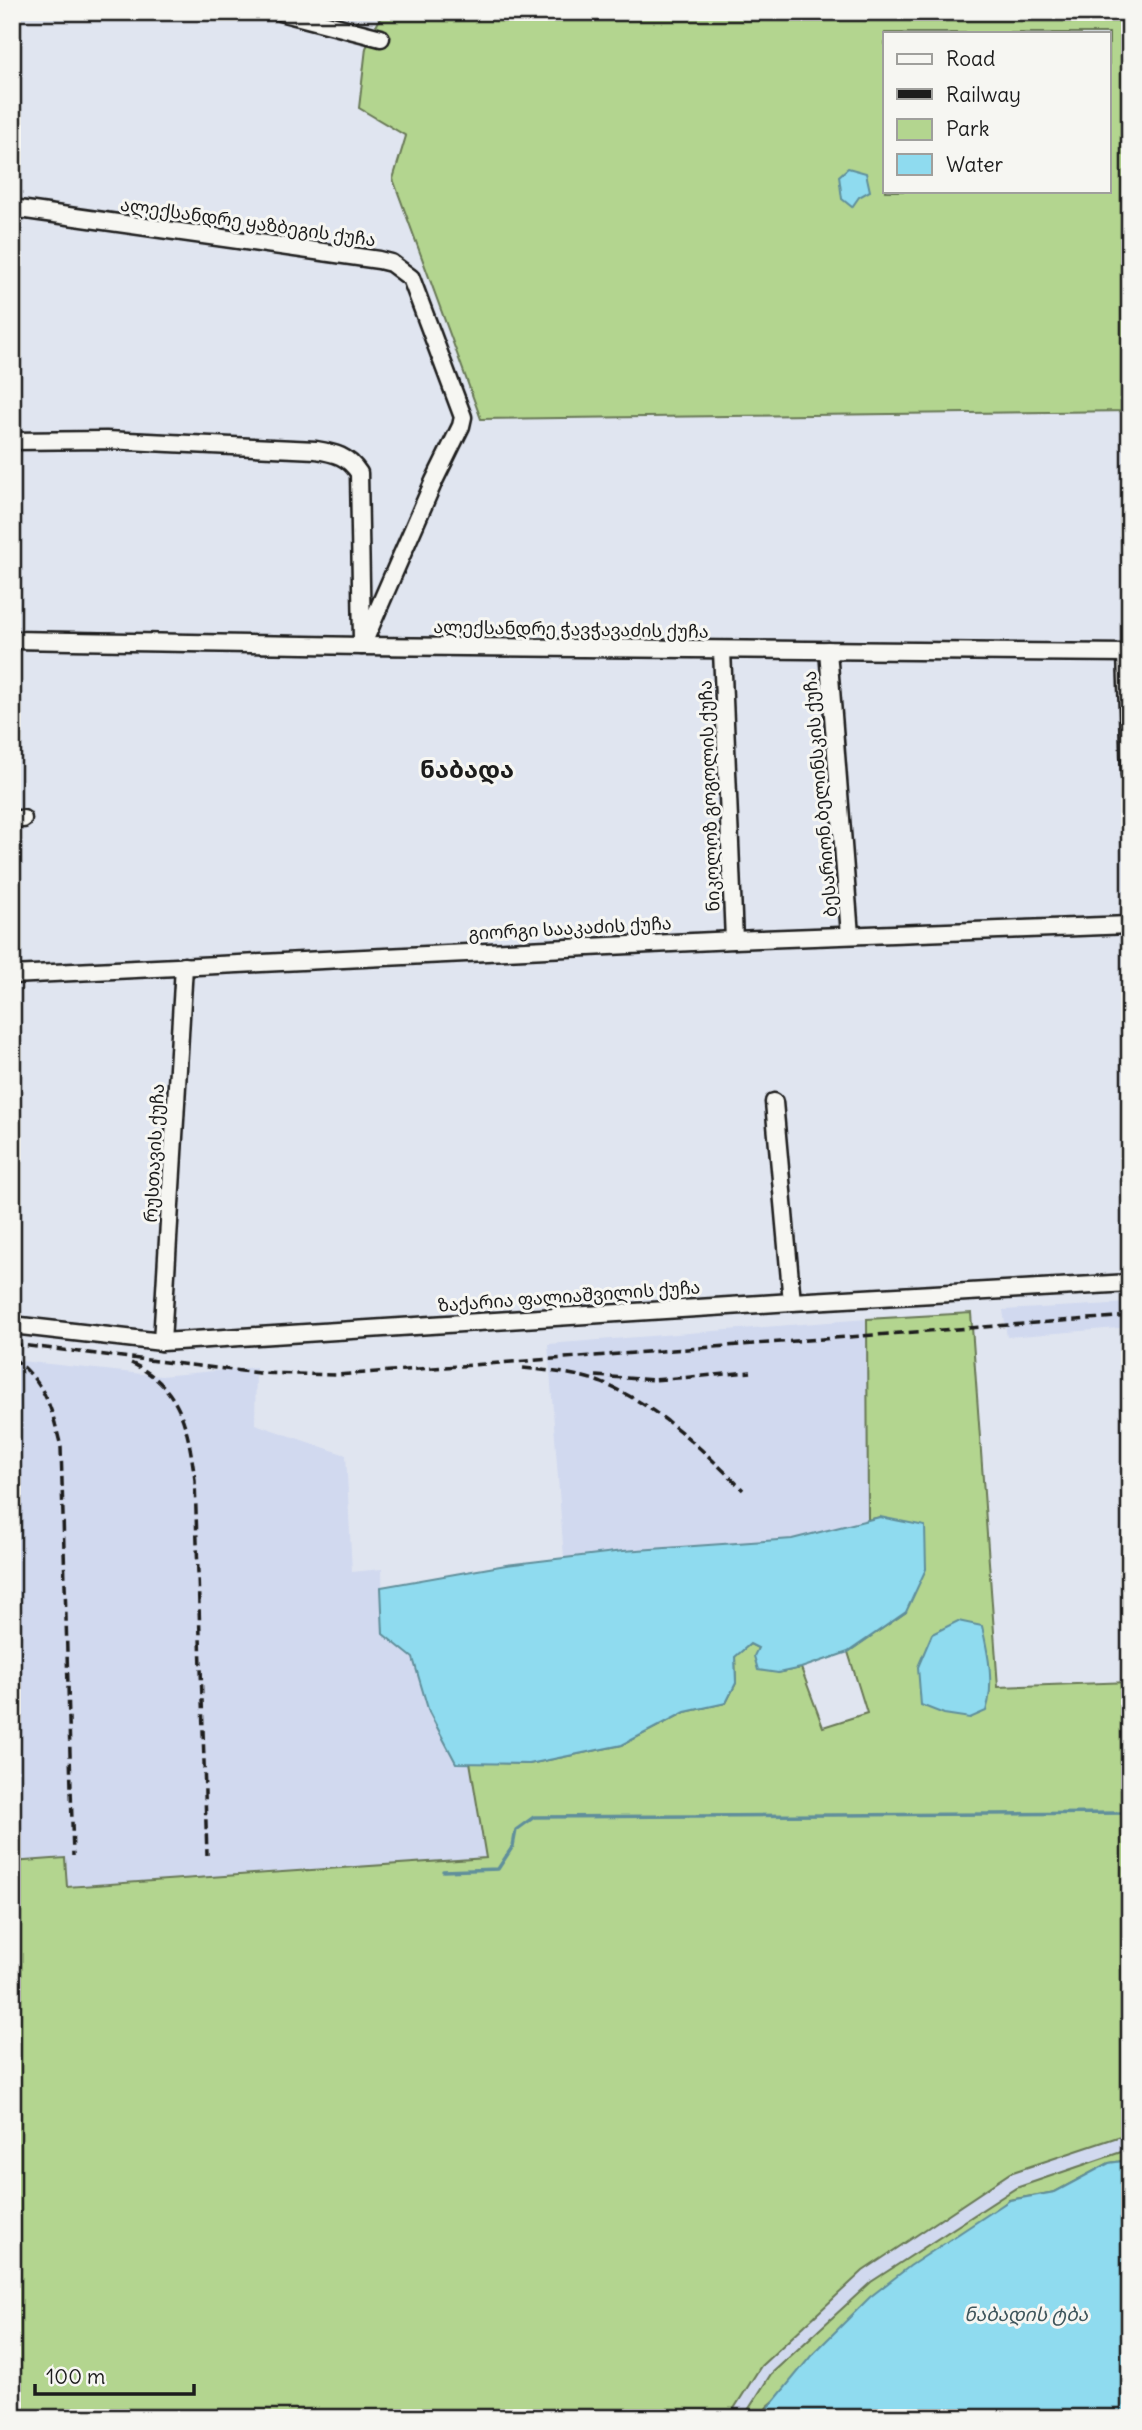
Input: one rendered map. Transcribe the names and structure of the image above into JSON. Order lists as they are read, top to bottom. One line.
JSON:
{"streets":{"street":["ალექსანდრე ყაზბეგის ქუჩა","ალექსანდრე ჭავჭავაძის ქუჩა","ბესარიონ ბელინსკის ქუჩა","ნიკოლოზ გოგოლის ქუჩა","გიორგი სააკაძის ქუჩა","რუსთავის ქუჩა","ზაქარია ფალიაშვილის ქუჩა"]},"crossings":[["ალექსანდრე ყაზბეგის ქუჩა","ალექსანდრე ჭავჭავაძის ქუჩა"],["ალექსანდრე ჭავჭავაძის ქუჩა","ბესარიონ ბელინსკის ქუჩა"],["ალექსანდრე ჭავჭავაძის ქუჩა","ნიკოლოზ გოგოლის ქუჩა"],["ბესარიონ ბელინსკის ქუჩა","გიორგი სააკაძის ქუჩა"],["ნიკოლოზ გოგოლის ქუჩა","გიორგი სააკაძის ქუჩა"],["გიორგი სააკაძის ქუჩა","რუსთავის ქუჩა"],["რუსთავის ქუჩა","ზაქარია ფალიაშვილის ქუჩა"]],"districts":["ნაბადა"],"water":["ნაბადის ტბა"],"legend":["Road","Railway","Park","Water"],"scale_bar":"100 m"}
